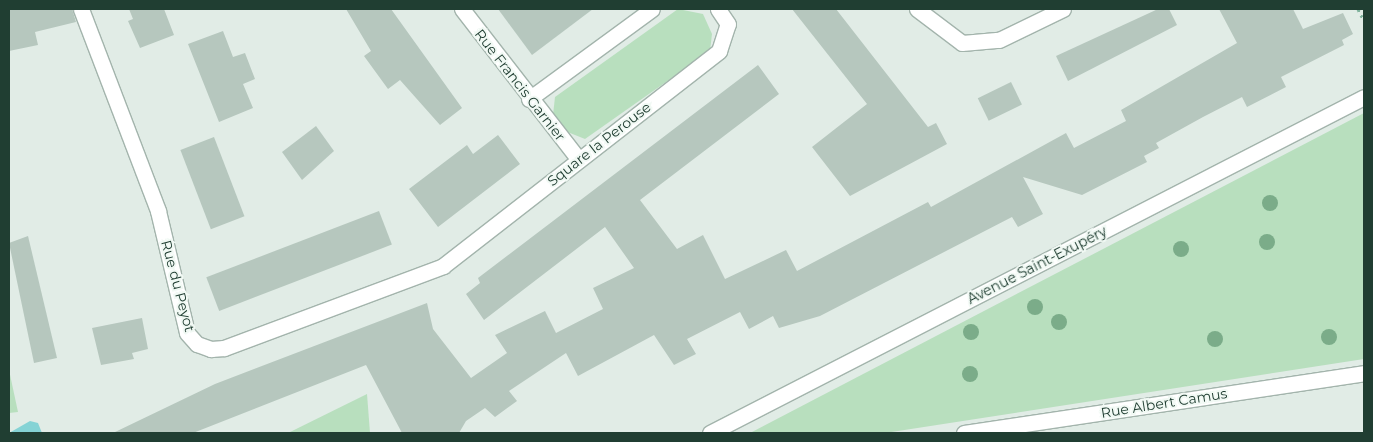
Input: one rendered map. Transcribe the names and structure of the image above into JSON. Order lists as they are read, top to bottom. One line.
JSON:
{"streets":{"street":["Rue Francis Garnier","Square la Perouse","Avenue Saint-Exupéry","Rue du Peyot","Rue Albert Camus"]},"crossings":[["Rue Francis Garnier","Square la Perouse"],["Square la Perouse","Rue du Peyot"]]}
